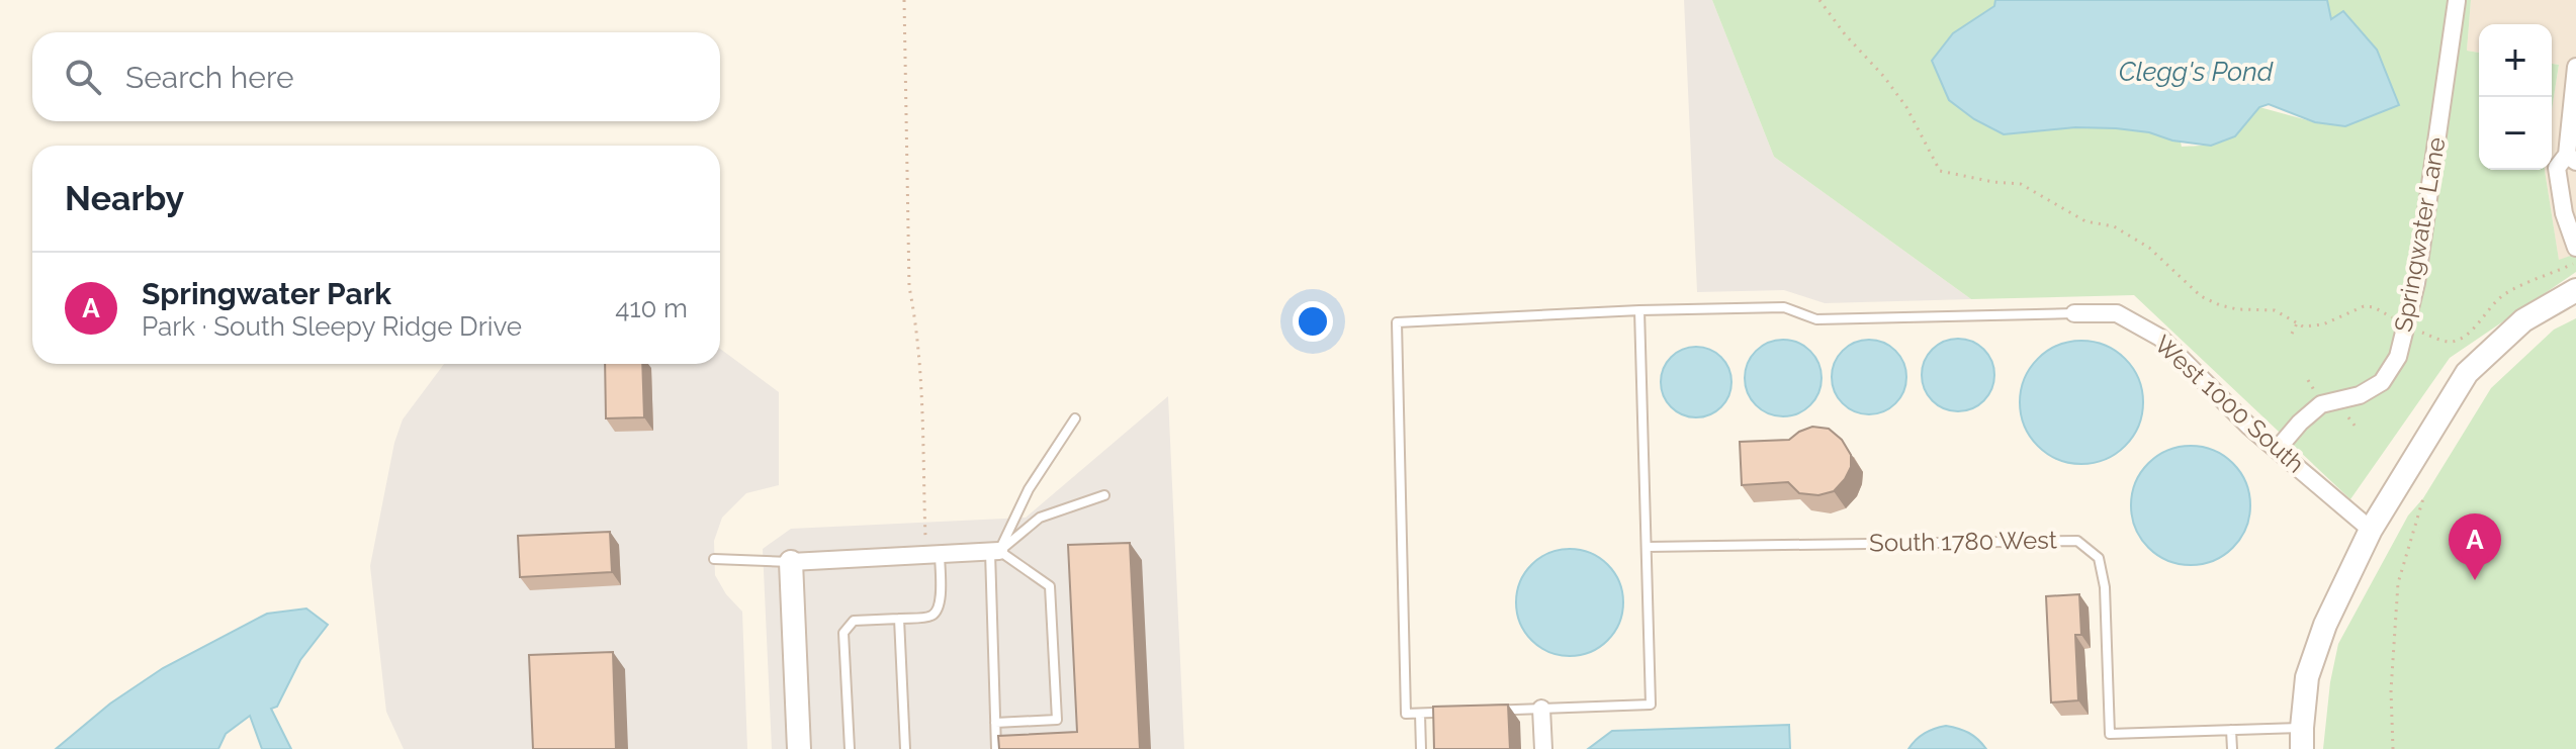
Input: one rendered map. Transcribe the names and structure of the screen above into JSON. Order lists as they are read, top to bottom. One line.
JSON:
{"streets":{"street":["Springwater Lane","West 1000 South"],"lane":["South 1780 West"]},"crossings":[["Springwater Lane","West 1000 South"]],"water":["Clegg's Pond"],"page":{"map_buttons":["+","−"],"search":"Search here","heading":"Nearby","list":[{"mark":"A","name":"Springwater Park","note":"Park · South Sleepy Ridge Drive","value":"410 m"}],"pins":"A"}}
